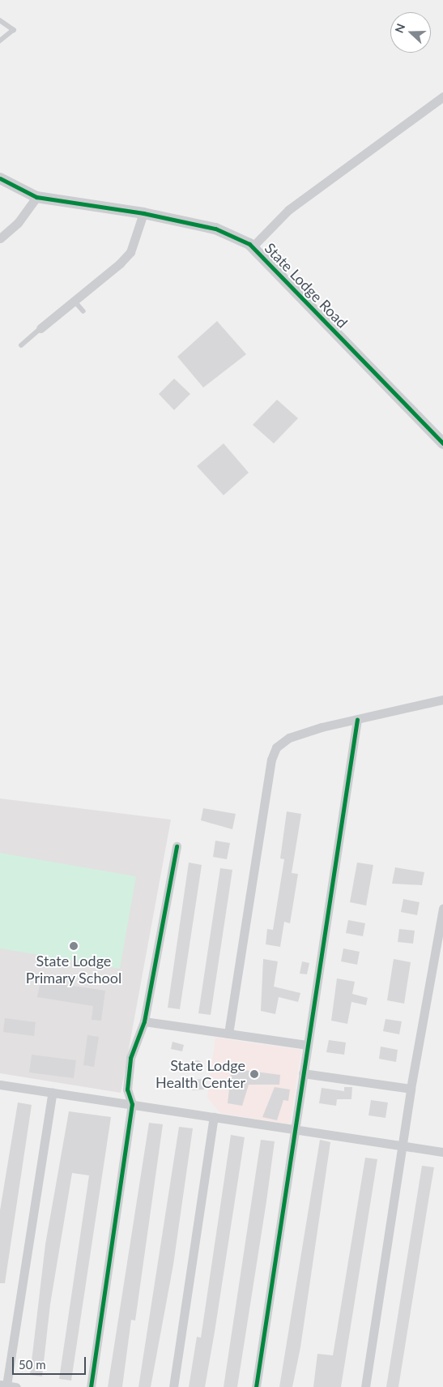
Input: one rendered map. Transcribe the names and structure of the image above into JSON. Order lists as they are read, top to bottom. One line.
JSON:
{"streets":{"street":["State Lodge Road"]},"places":["State Lodge Primary School","State Lodge Health Center"],"scale_bar":"50 m","north":"left"}
